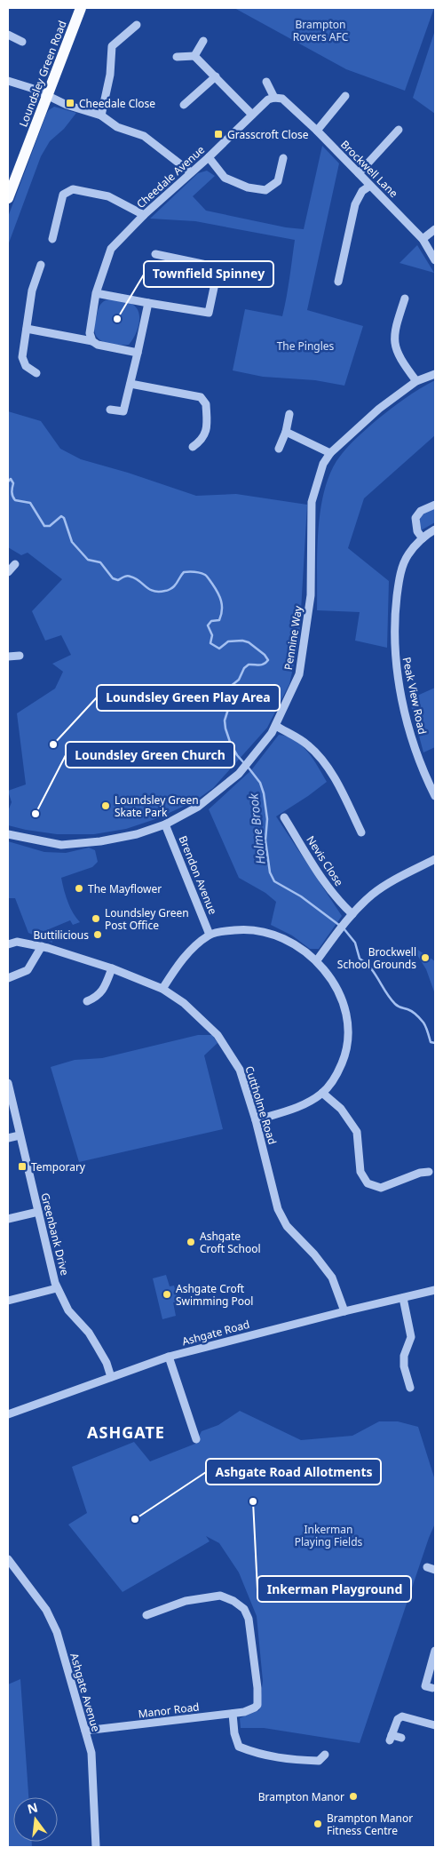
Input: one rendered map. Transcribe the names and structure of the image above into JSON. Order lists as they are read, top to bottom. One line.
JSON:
{"streets":{"main road":["Loundsley Green Road"],"street":["Brockwell Lane","Cheedale Avenue","Pennine Way","Peak View Road","Nevis Close","Brendon Avenue","Cuttholme Road","Greenbank Drive","Ashgate Road","Ashgate Avenue","Manor Road"]},"crossings":[["Brockwell Lane","Cheedale Avenue"],["Pennine Way","Brendon Avenue"],["Cuttholme Road","Ashgate Road"],["Greenbank Drive","Ashgate Road"],["Ashgate Avenue","Manor Road"]],"districts":["ASHGATE"],"water":["Holme Brook"],"parks":["Brampton Rovers AFC","The Pingles","Inkerman Playing Fields"],"places":{"transit":["Cheedale Close","Grasscroft Close","Temporary"],"other":["Townfield Spinney","Loundsley Green Play Area","Loundsley Green Skate Park","Loundsley Green Church","The Mayflower","Loundsley Green Post Office","Buttilicious","Brockwell School Grounds","Ashgate Croft School","Ashgate Croft Swimming Pool","Inkerman Playground","Ashgate Road Allotments","Brampton Manor","Brampton Manor Fitness Centre"]},"north":"top"}
